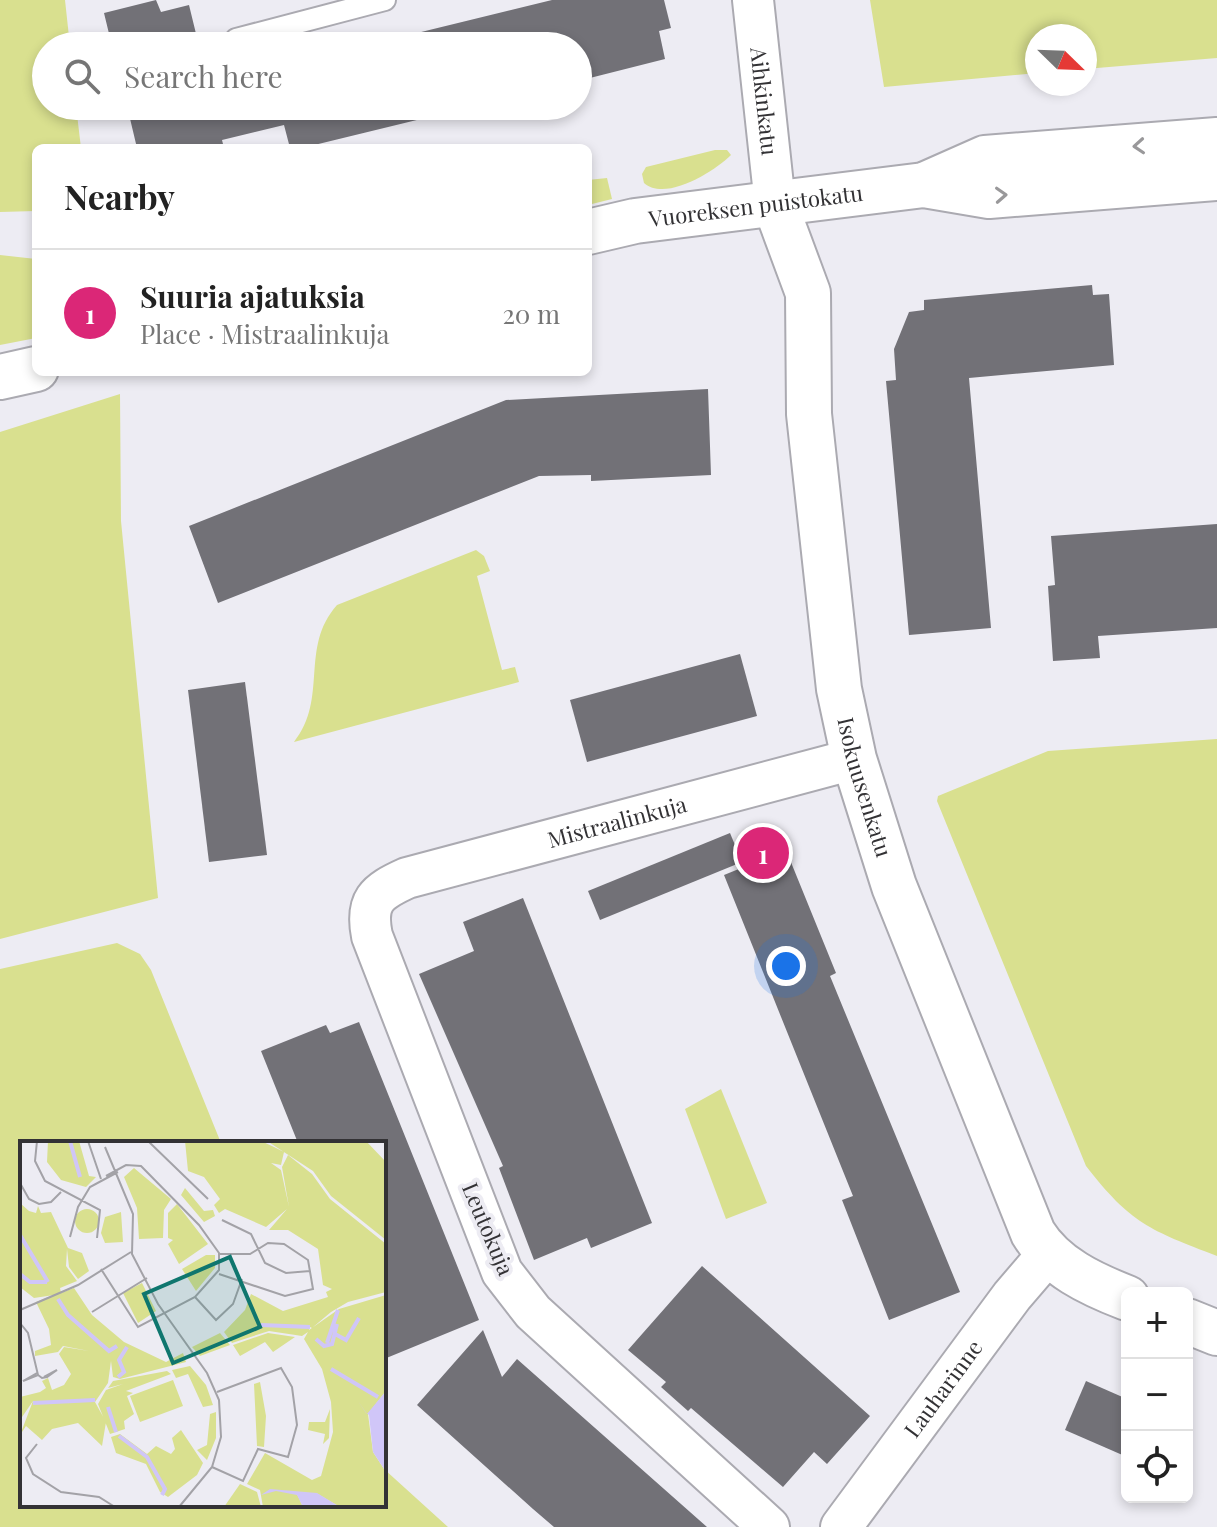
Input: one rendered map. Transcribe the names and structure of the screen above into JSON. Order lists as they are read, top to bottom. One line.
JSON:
{"streets":{"street":["Aihkinkatu","Vuoreksen puistokatu","Isokuusenkatu","Mistraalinkuja","Leutokuja","Lauharinne"]},"crossings":[["Aihkinkatu","Vuoreksen puistokatu"],["Aihkinkatu","Isokuusenkatu"],["Vuoreksen puistokatu","Isokuusenkatu"],["Isokuusenkatu","Mistraalinkuja"],["Isokuusenkatu","Lauharinne"],["Mistraalinkuja","Leutokuja"]],"north":"bottom right","page":{"search":"Search here","heading":"Nearby","list":[{"mark":"1","name":"Suuria ajatuksia","note":"Place · Mistraalinkuja","value":"20 m"}],"pins":"1","map_buttons":["+","−"]}}
